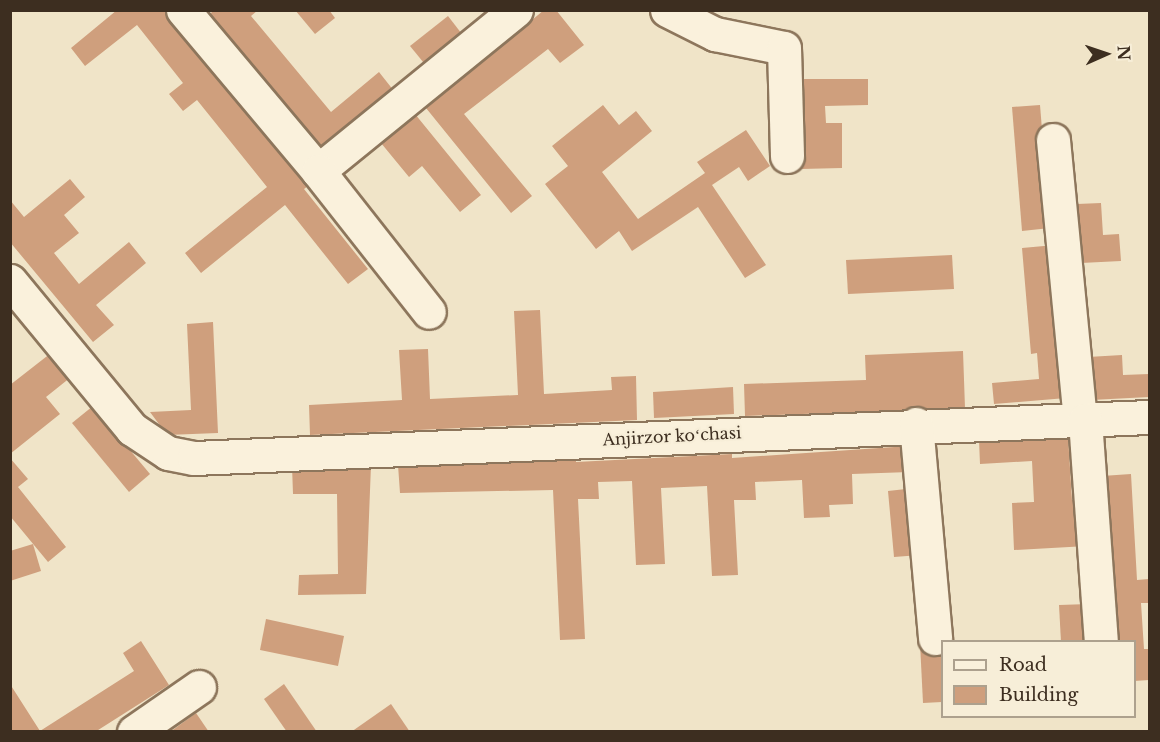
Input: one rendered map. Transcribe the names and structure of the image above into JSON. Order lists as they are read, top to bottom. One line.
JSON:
{"streets":{"street":["Anjirzor koʻchasi"]},"legend":["Road","Building"],"north":"right"}
